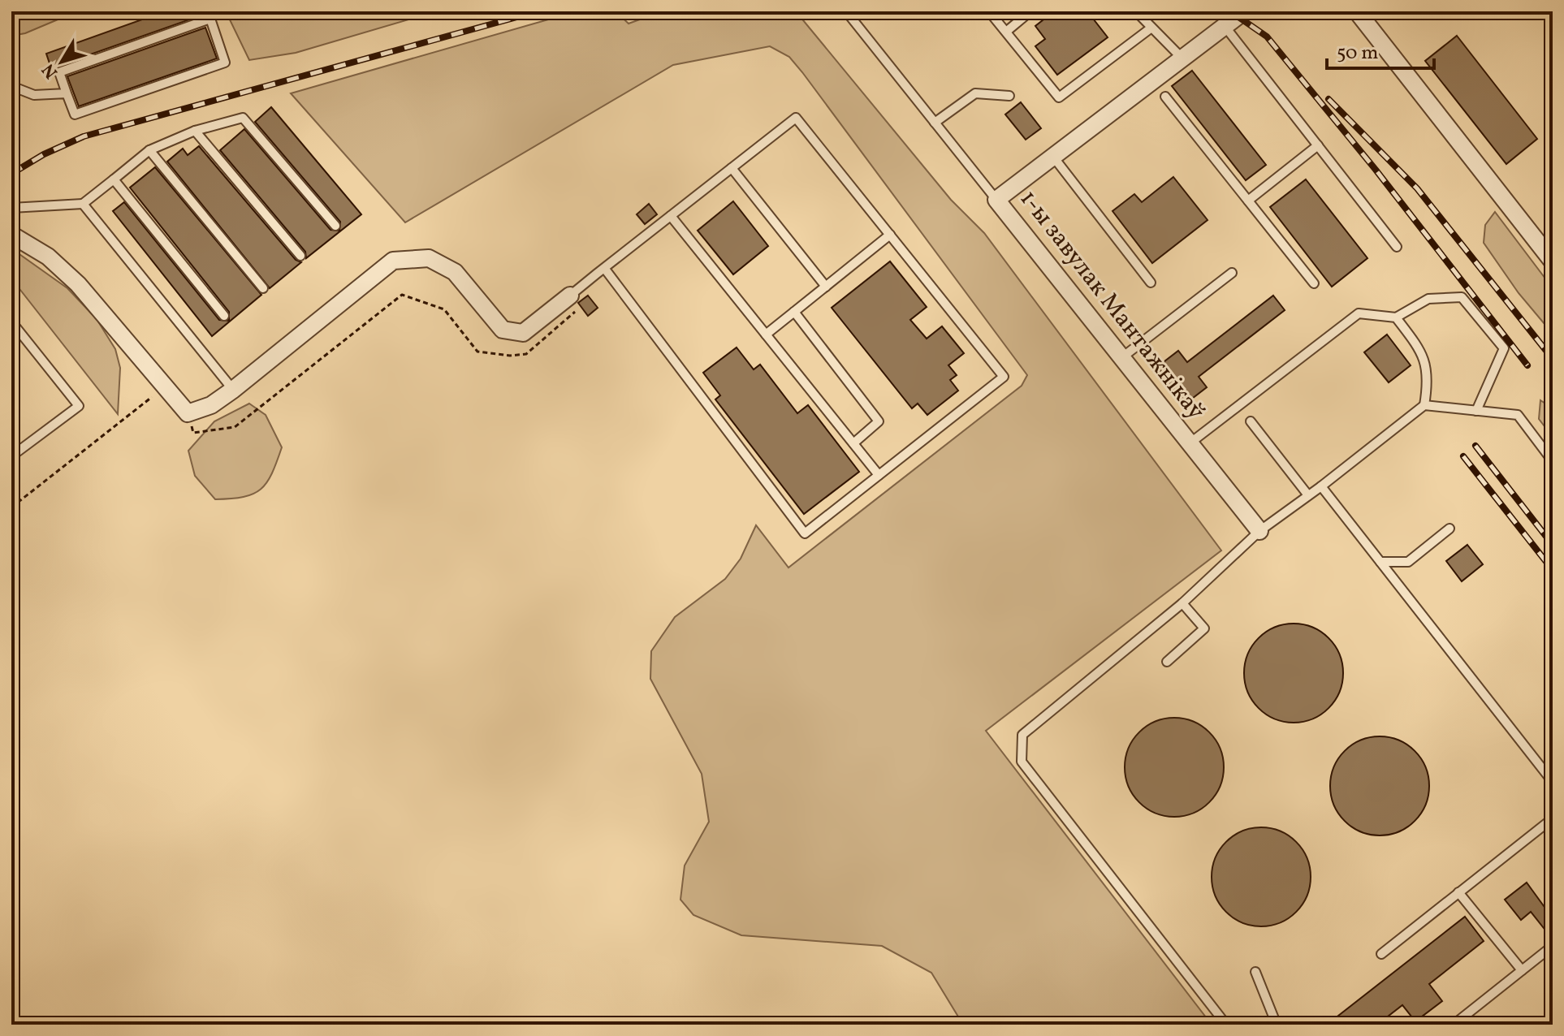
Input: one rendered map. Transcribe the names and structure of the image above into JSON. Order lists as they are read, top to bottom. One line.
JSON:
{"streets":{"street":["1-ы завулак Мантажнікаў"]},"scale_bar":"50 m","north":"bottom left"}
